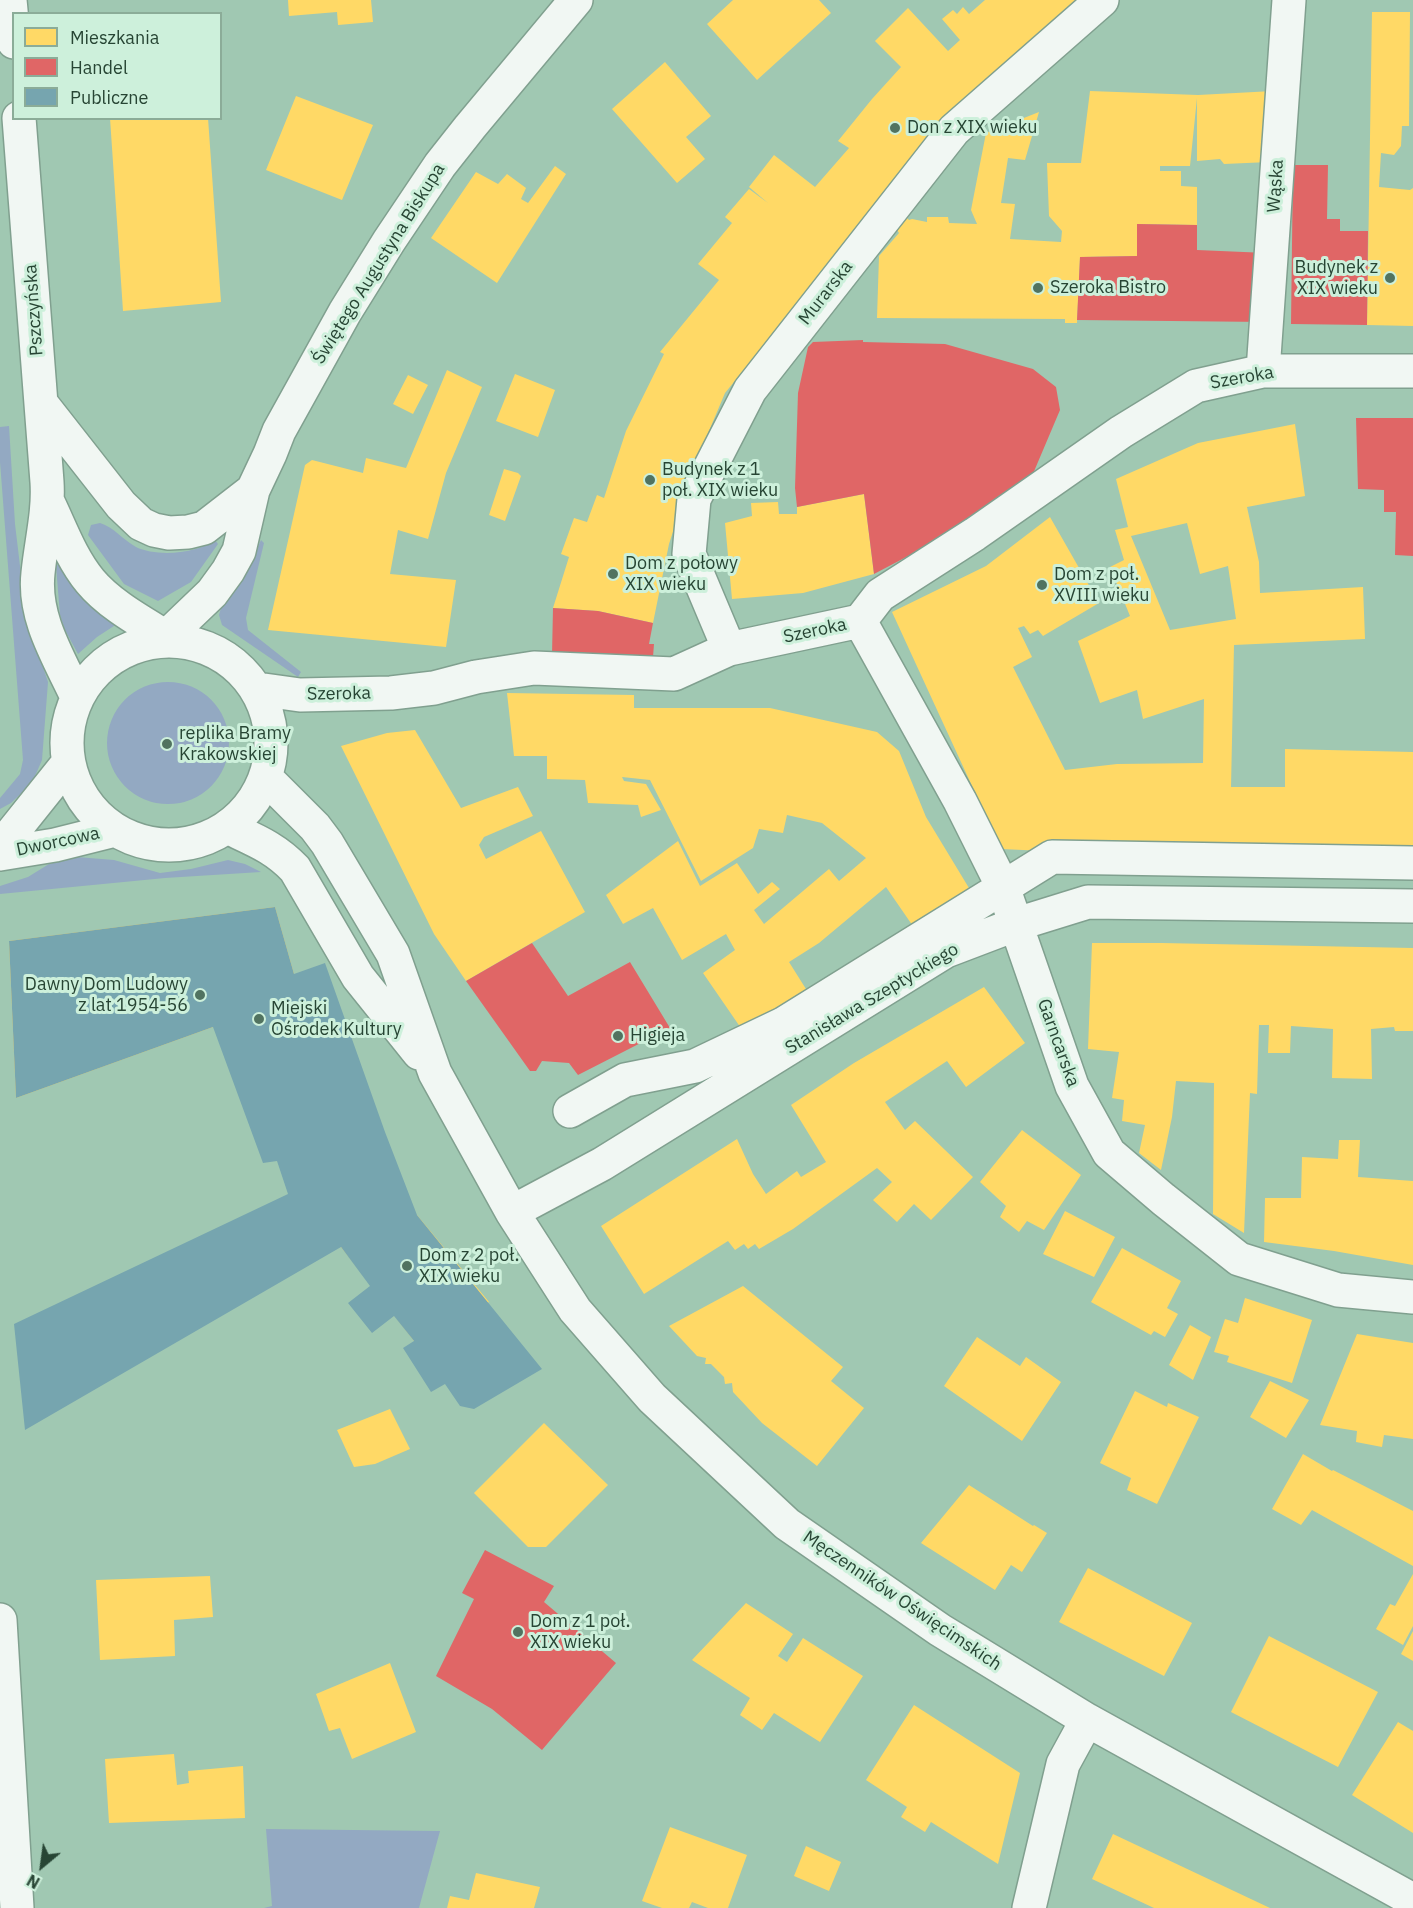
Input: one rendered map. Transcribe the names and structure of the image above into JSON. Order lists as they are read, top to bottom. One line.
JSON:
{"streets":{"street":["Wąska","Świętego Augustyna Biskupa","Murarska","Pszczyńska","Szeroka","Dworcowa","Stanisława Szeptyckiego","Garncarska","Męczenników Oświęcimskich"]},"crossings":[["Wąska","Szeroka"],["Świętego Augustyna Biskupa","Pszczyńska"],["Świętego Augustyna Biskupa","Szeroka"],["Świętego Augustyna Biskupa","Dworcowa"],["Murarska","Szeroka"],["Pszczyńska","Szeroka"],["Pszczyńska","Dworcowa"],["Szeroka","Dworcowa"],["Szeroka","Garncarska"],["Stanisława Szeptyckiego","Garncarska"],["Stanisława Szeptyckiego","Męczenników Oświęcimskich"]],"places":["Don z XIX wieku","Budynek z XIX wieku","Szeroka Bistro","Budynek z 1 poł. XIX wieku","Dom z połowy XIX wieku","Dom z poł. XVIII wieku","replika Bramy Krakowskiej","Dawny Dom Ludowy z lat 1954-56","Miejski Ośrodek Kultury","Higieja","Dom z 2 poł. XIX wieku","Dom z 1 poł. XIX wieku"],"legend":["Mieszkania","Handel","Publiczne"],"north":"bottom left"}
